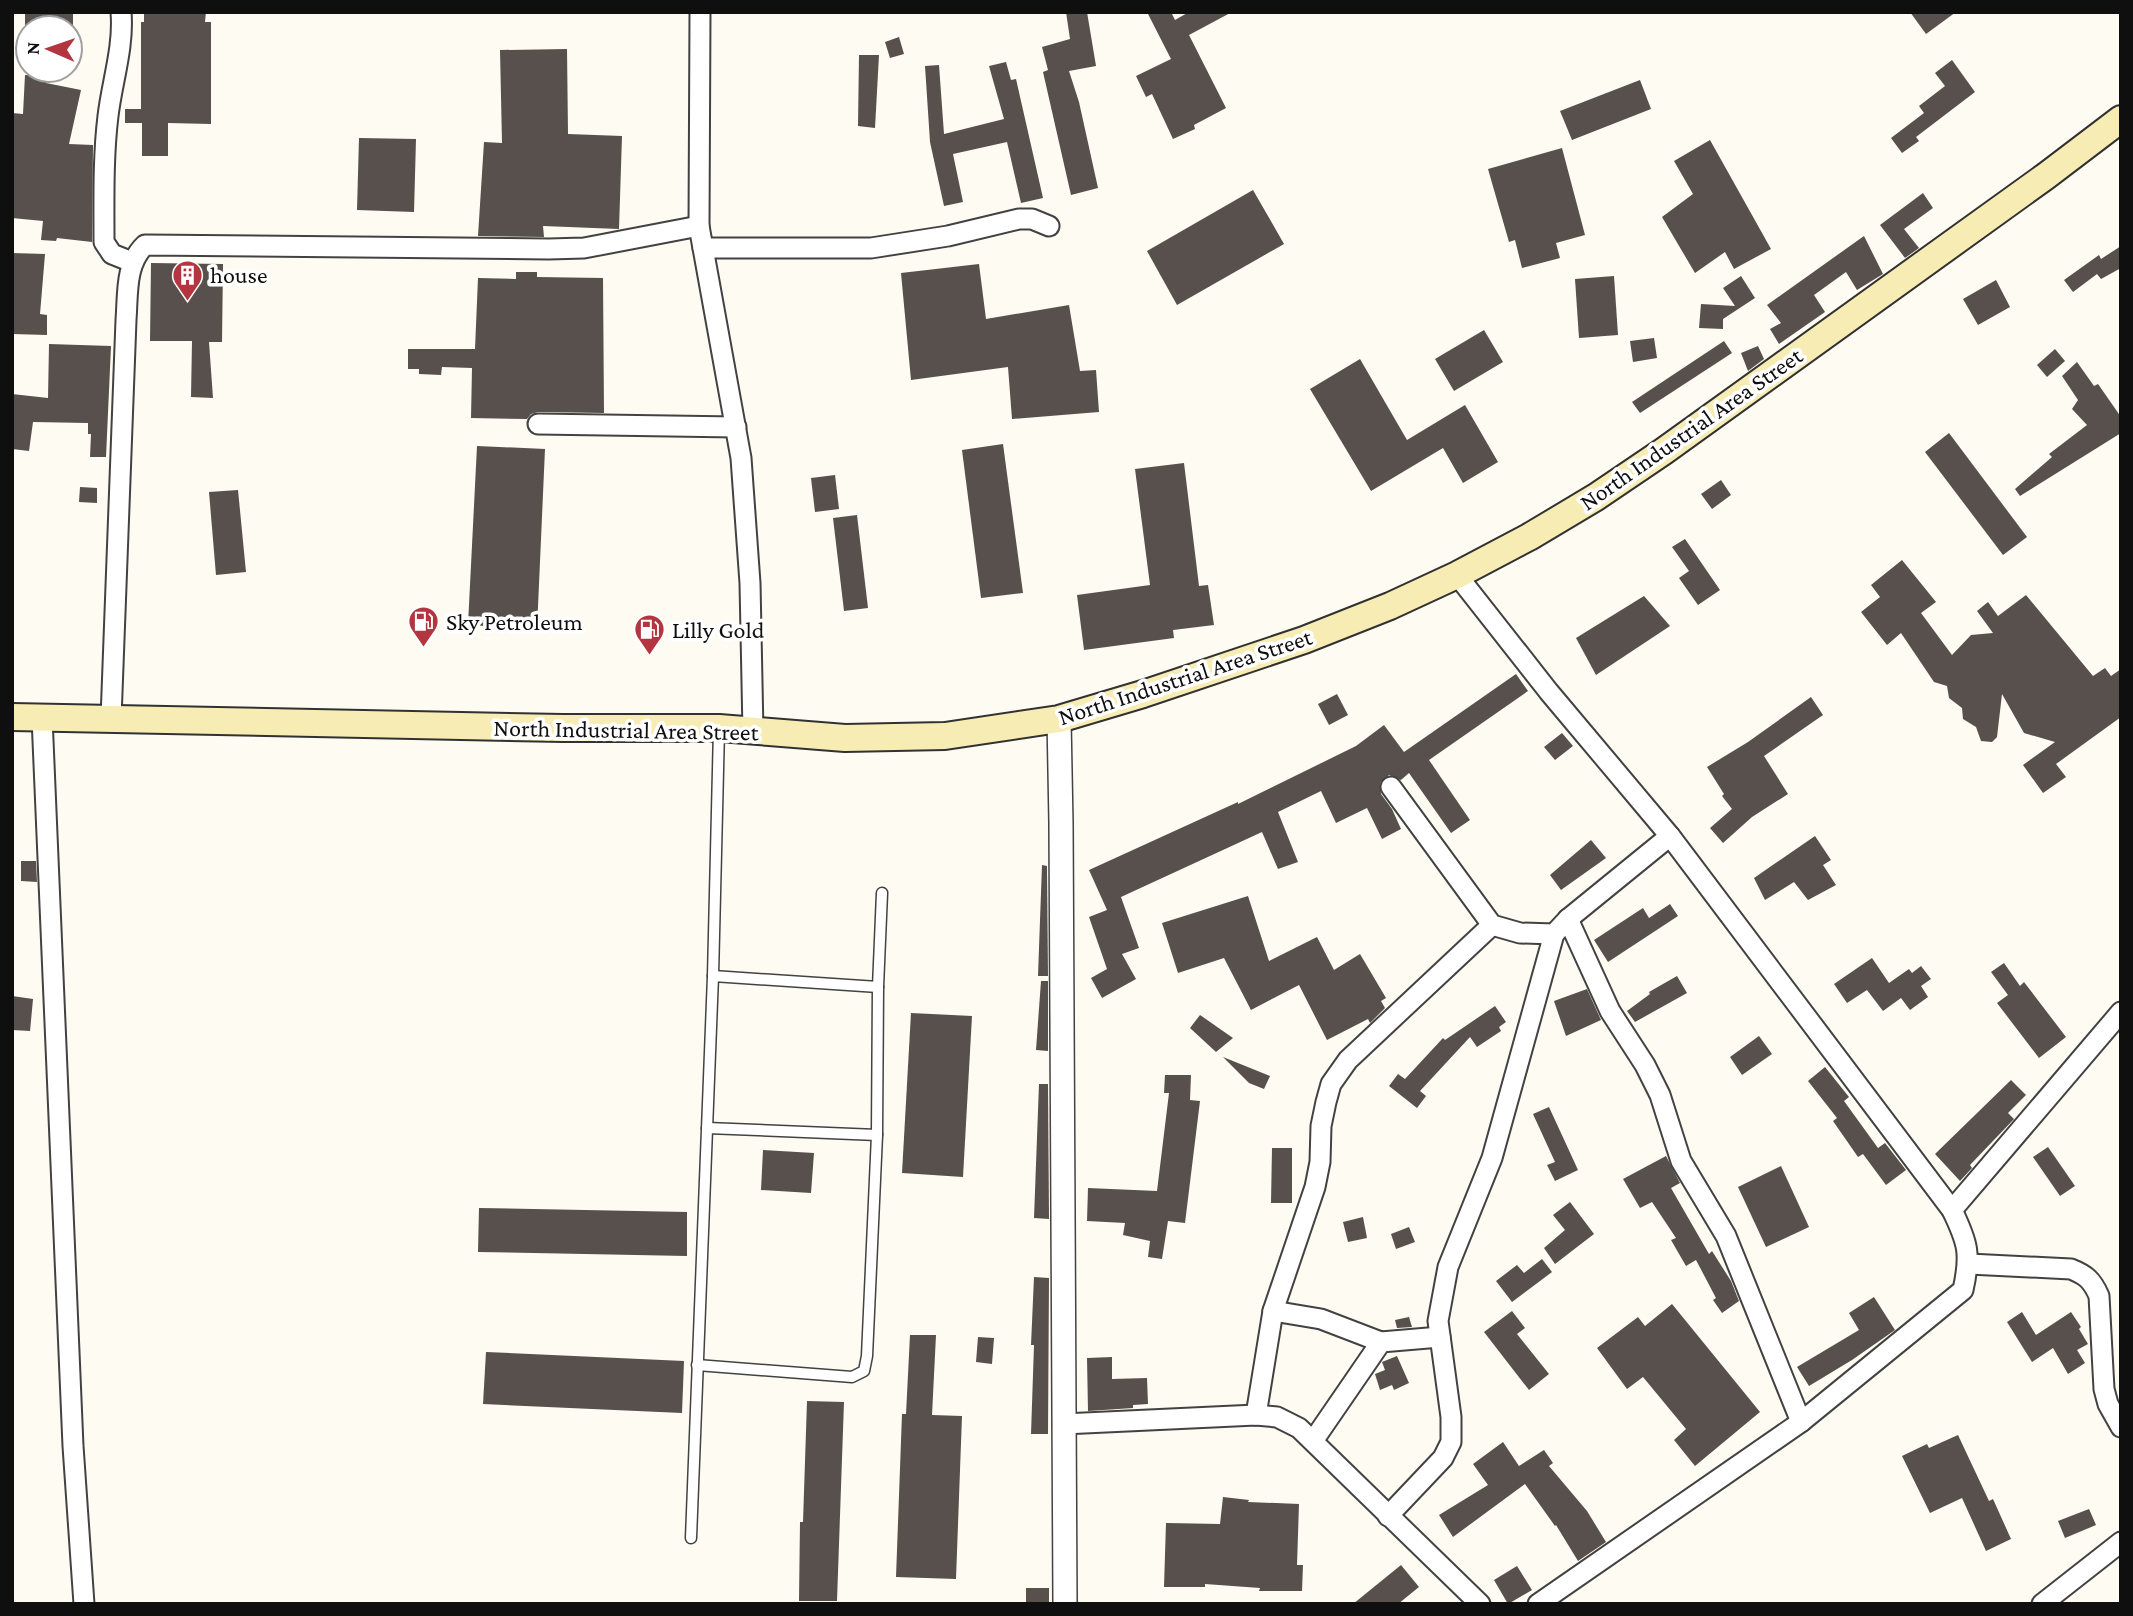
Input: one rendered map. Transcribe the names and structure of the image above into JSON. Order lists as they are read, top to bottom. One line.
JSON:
{"streets":{"main road":["North Industrial Area Street"]},"places":{"building":["house"],"fuel station":["Sky Petroleum","Lilly Gold"]},"north":"left"}
